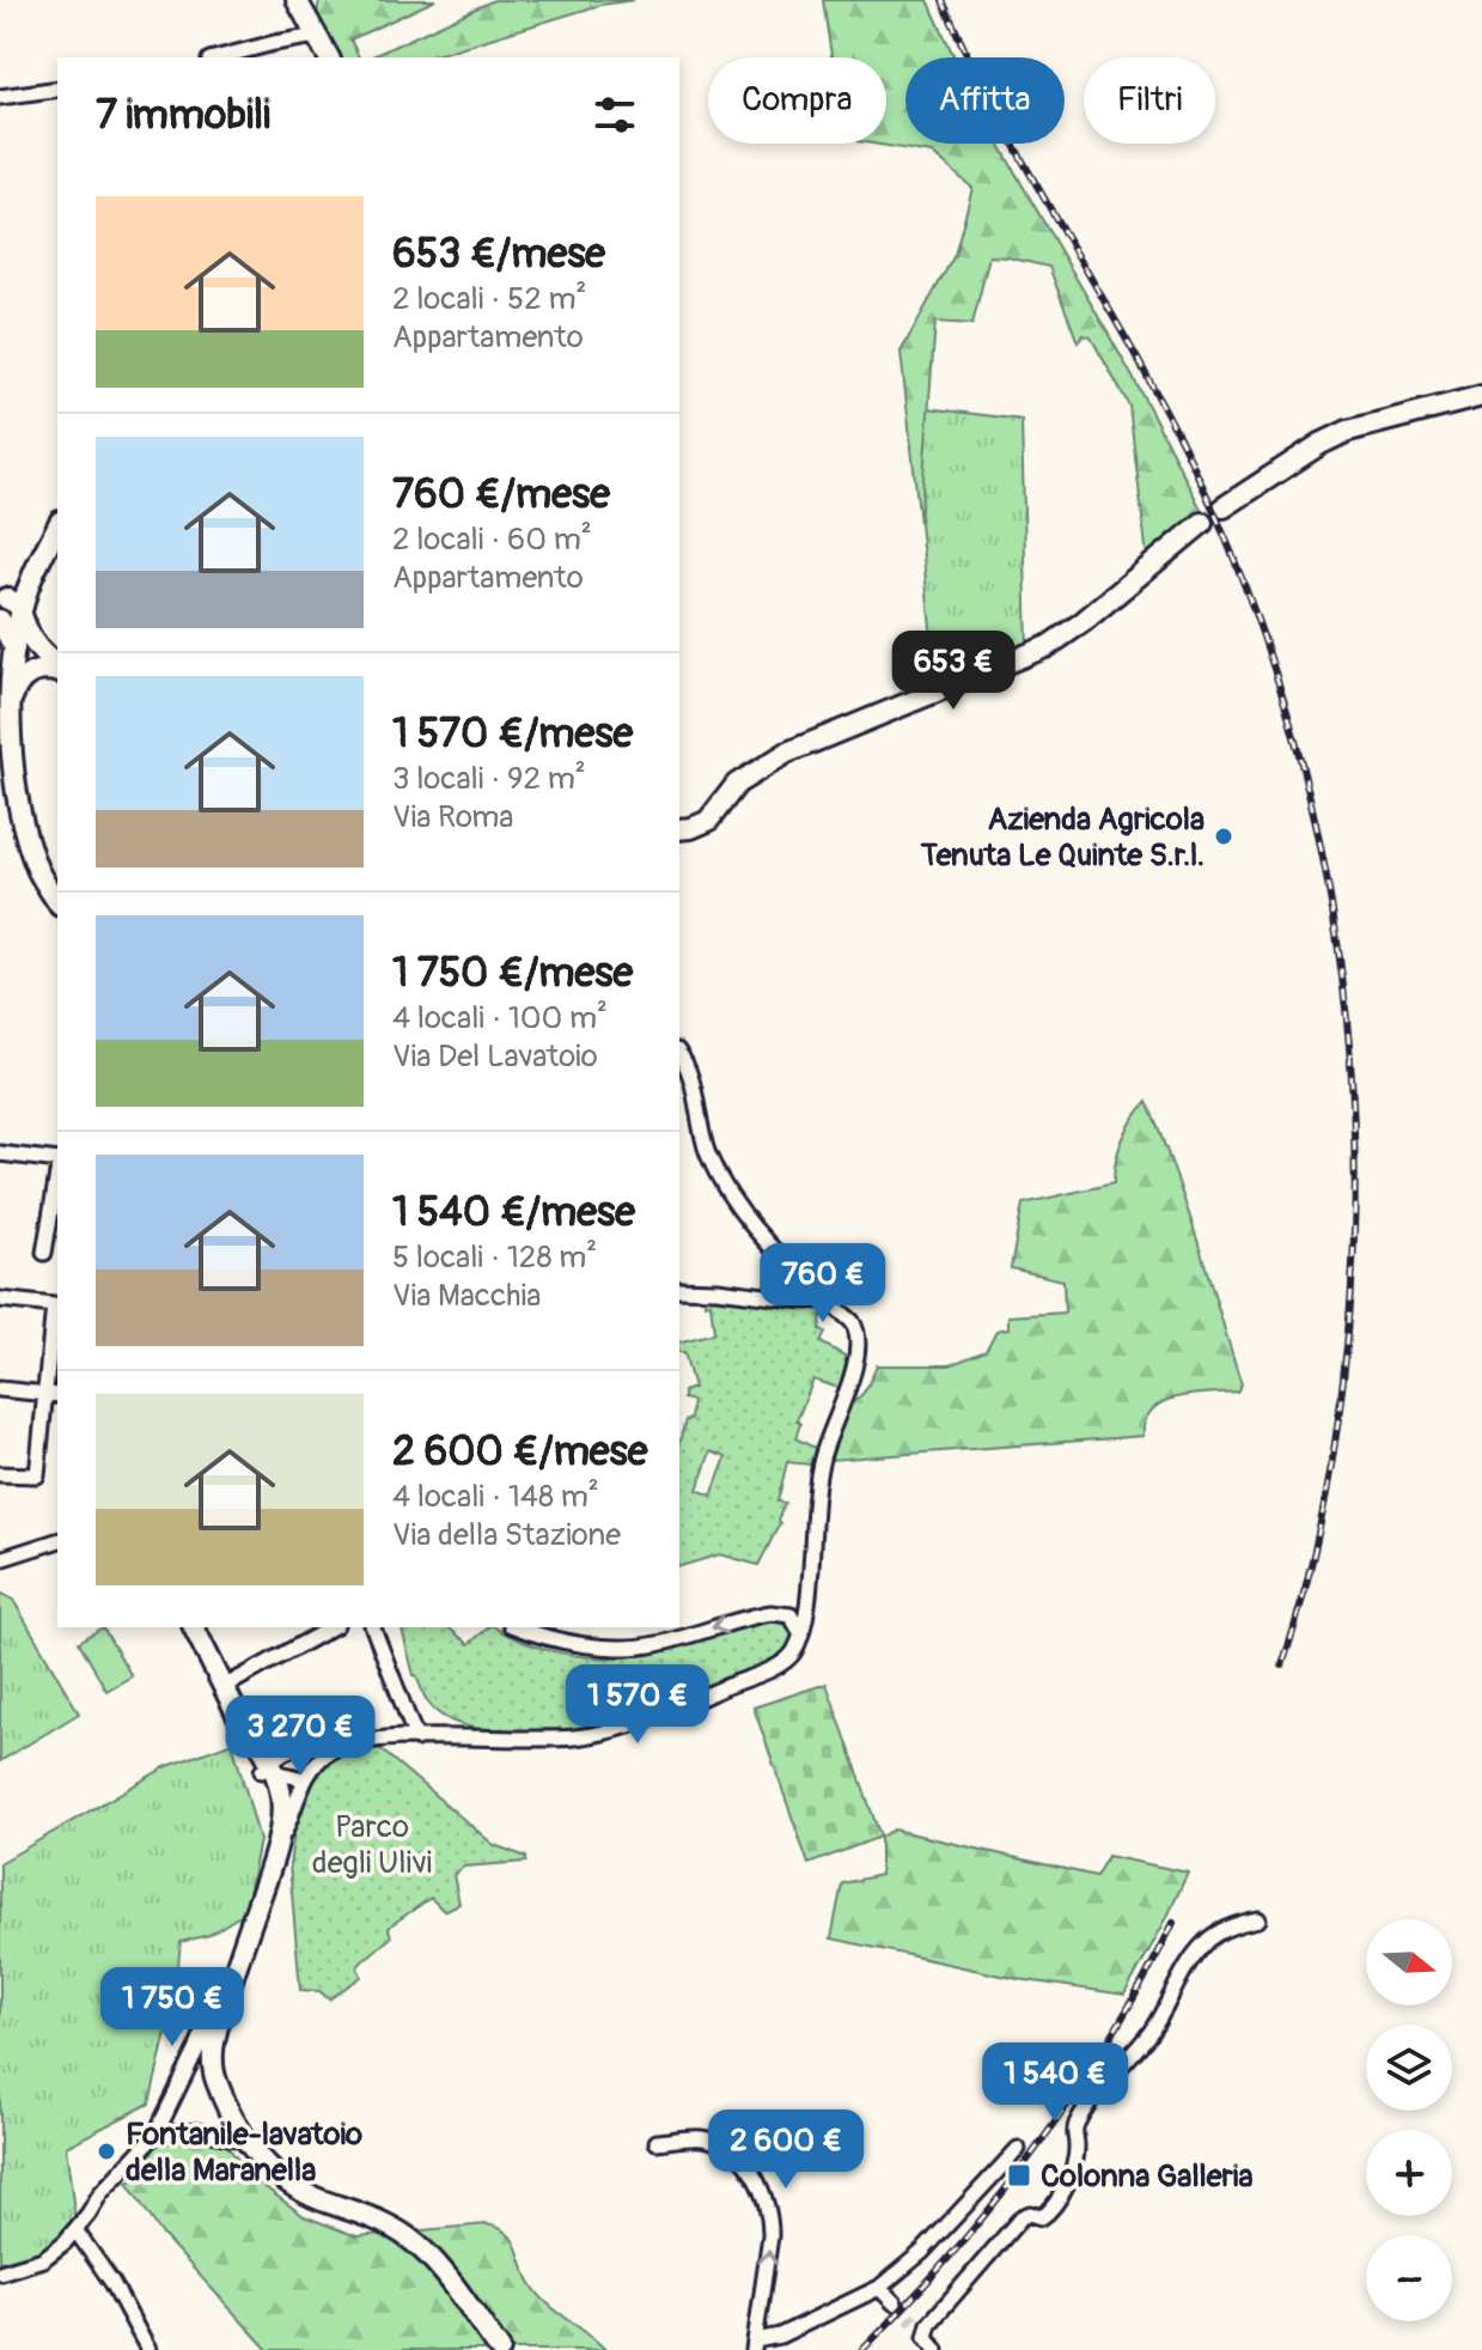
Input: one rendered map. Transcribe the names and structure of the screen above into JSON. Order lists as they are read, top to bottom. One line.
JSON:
{"parks":["Parco degli Ulivi"],"places":{"other":["Azienda Agricola Tenuta Le Quinte S.r.l.","Fontanile-lavatoio della Maranella"],"transit":["Colonna Galleria"]},"north":"right","page":{"chip":["Compra","Affitta","Filtri"],"heading":"7 immobili","list":[{"name":"653 €/mese","note":"2 locali · 52 m² · Appartamento"},{"name":"760 €/mese","note":"2 locali · 60 m² · Appartamento"},{"name":"1 570 €/mese","note":"3 locali · 92 m² · Via Roma"},{"name":"1 750 €/mese","note":"4 locali · 100 m² · Via Del Lavatoio"},{"name":"1 540 €/mese","note":"5 locali · 128 m² · Via Macchia"},{"name":"2 600 €/mese","note":"4 locali · 148 m² · Via della Stazione"}],"price":["653 €","760 €","1 570 €","3 270 €","1 750 €","1 540 €","2 600 €"],"map_buttons":["+","−"]}}
